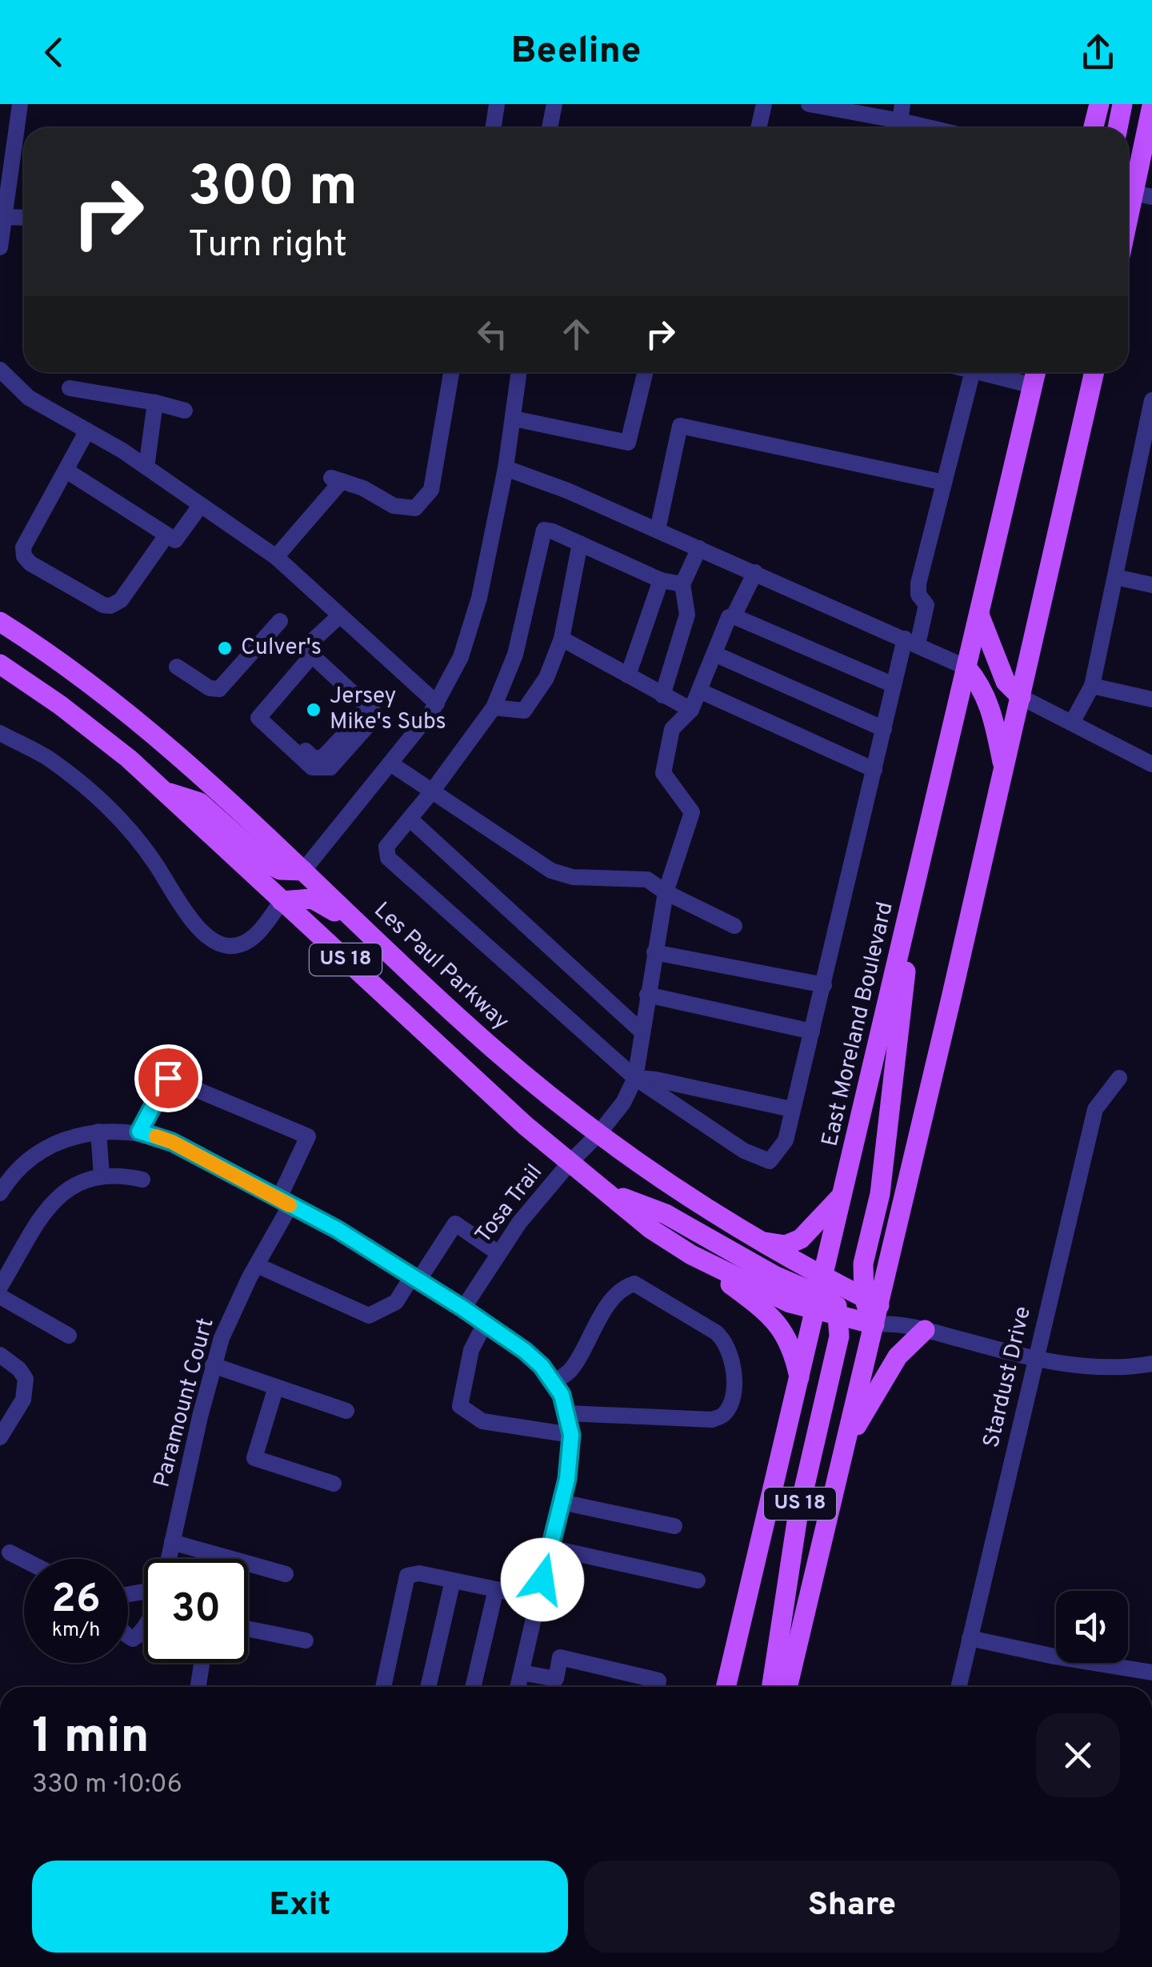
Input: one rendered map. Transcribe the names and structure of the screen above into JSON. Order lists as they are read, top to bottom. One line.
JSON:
{"streets":{"main road":["US 18","Les Paul Parkway","East Moreland Boulevard"],"street":["Tosa Trail","Stardust Drive","Paramount Court"]},"crossings":[["US 18","Les Paul Parkway"],["US 18","East Moreland Boulevard"],["Les Paul Parkway","East Moreland Boulevard"],["Les Paul Parkway","Tosa Trail"]],"places":["Culver's","Jersey Mike's Subs"],"page":{"header":"Beeline","turn":["300 m","Turn right"],"speed":"26 km/h","limit":"30","heading":["1 min","330 m · 10:06"],"buttons":["Exit","Share"]}}
